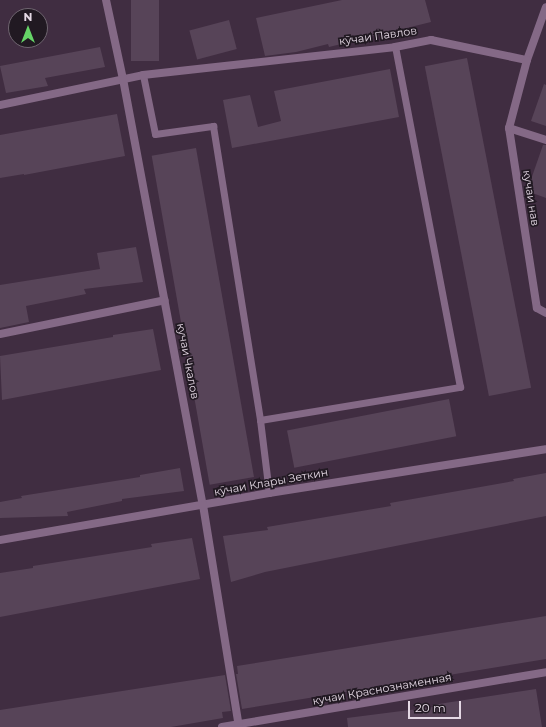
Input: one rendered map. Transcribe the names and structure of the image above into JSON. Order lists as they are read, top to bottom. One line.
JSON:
{"streets":{"street":["кӯчаи Павлов","кучаи нав","кучаи Чкалов","кӯчаи Клары Зеткин","кучаи Краснознаменная"]},"crossings":[["кӯчаи Павлов","кучаи Чкалов"],["кучаи Чкалов","кӯчаи Клары Зеткин"],["кучаи Чкалов","кучаи Краснознаменная"]],"scale_bar":"20 m","north":"top"}
